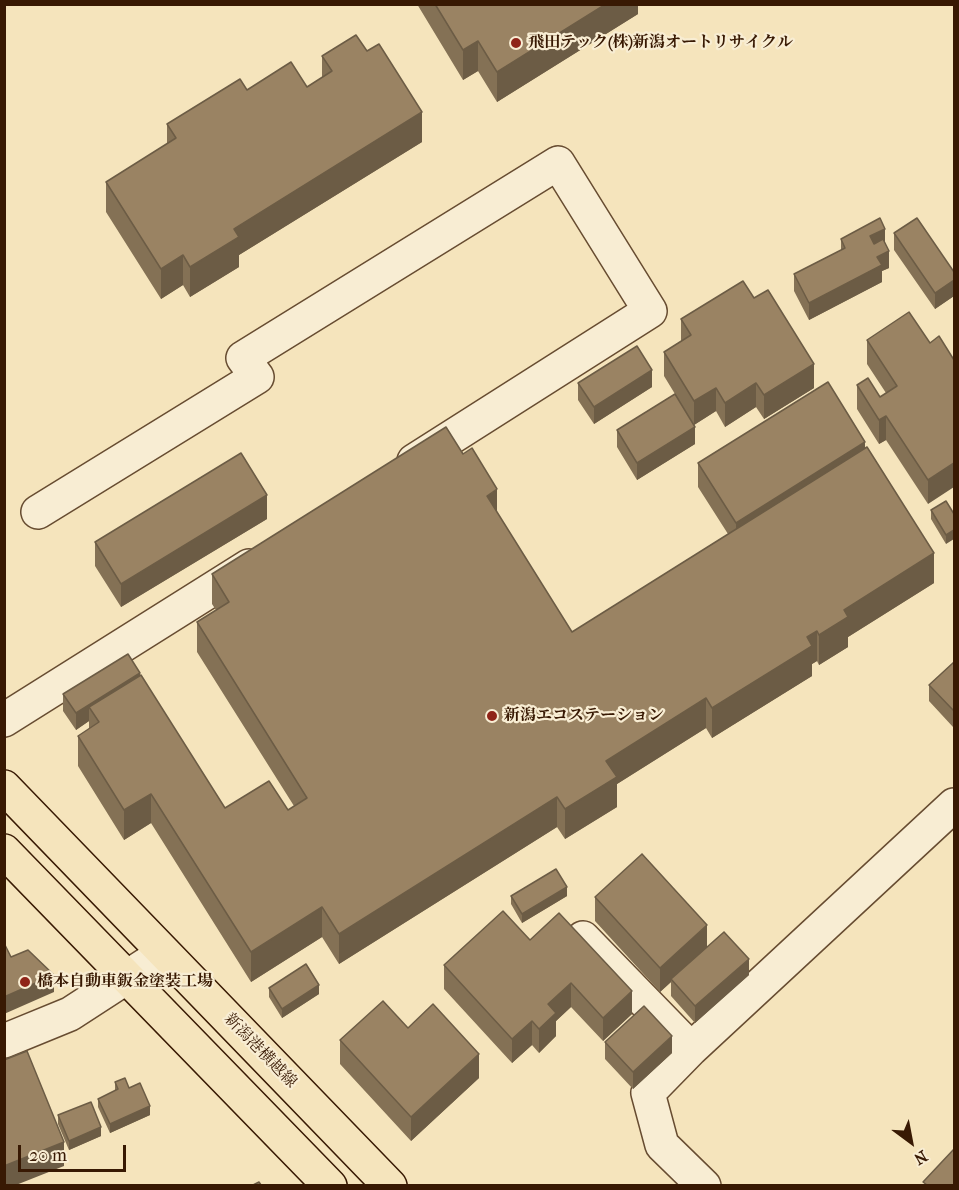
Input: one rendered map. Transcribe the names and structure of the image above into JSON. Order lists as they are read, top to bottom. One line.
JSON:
{"streets":{"main road":["新潟港横越線"]},"places":["飛田テック(株)新潟オートリサイクル","新潟エコステーション","橋本自動車鈑金塗装工場"],"scale_bar":"20 m","north":"bottom right"}
